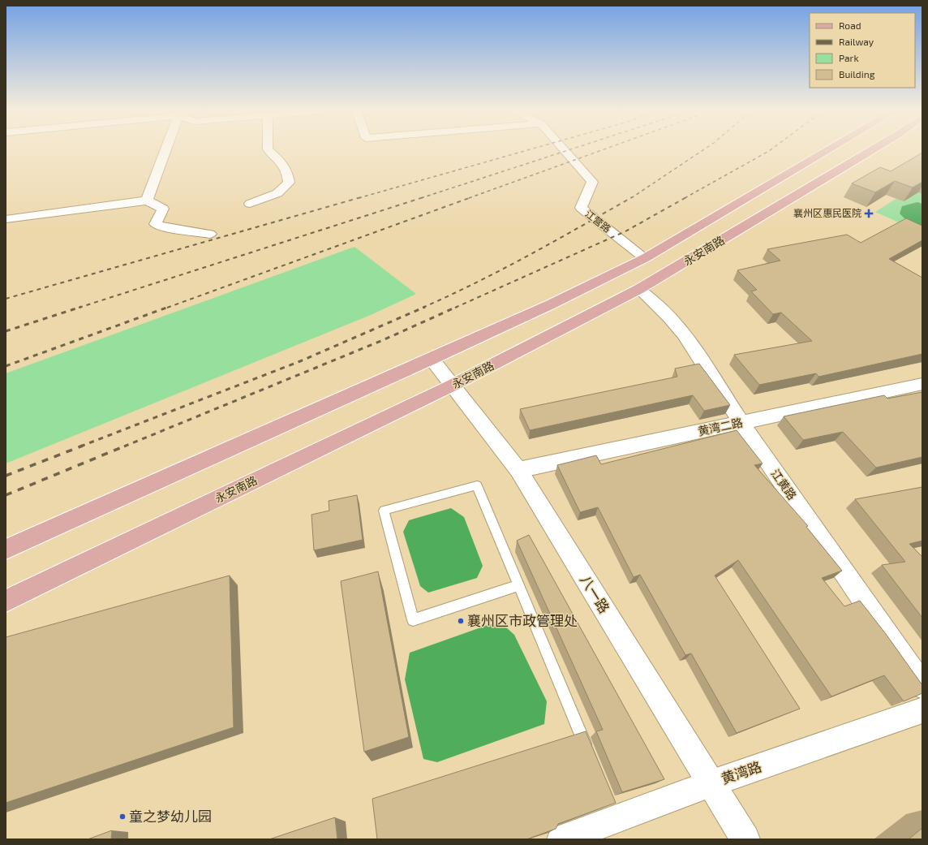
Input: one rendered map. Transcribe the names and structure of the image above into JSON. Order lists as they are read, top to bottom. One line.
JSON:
{"streets":{"main road":["永安南路"],"street":["江营路","黄湾二路","江黄路","八一路","黄湾路"]},"crossings":[["江营路","永安南路"],["永安南路","江黄路"],["永安南路","八一路"],["黄湾二路","江黄路"],["黄湾二路","八一路"],["八一路","黄湾路"]],"places":{"health":["襄州区惠民医院"],"other":["襄州区市政管理处","童之梦幼儿园"]},"legend":["Road","Railway","Park","Building"]}
